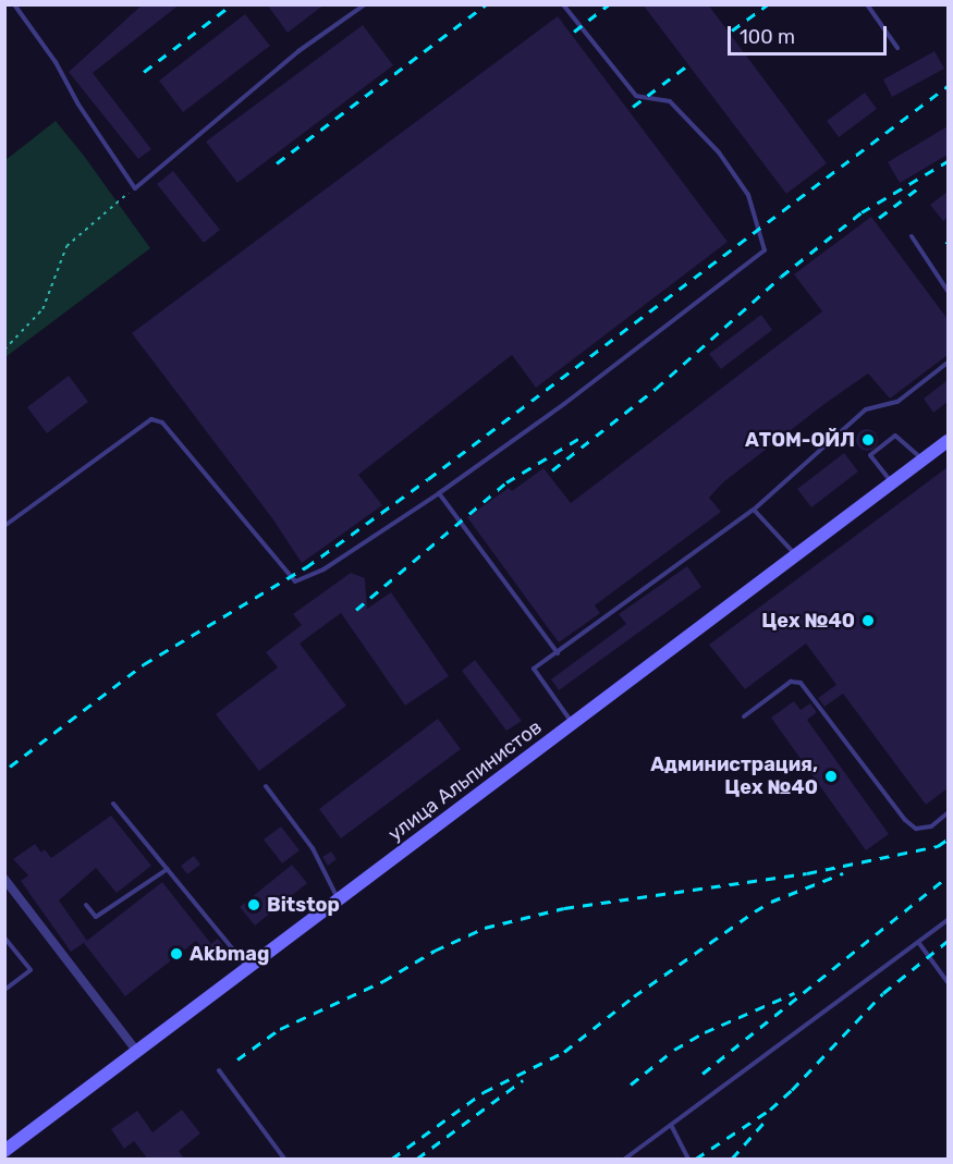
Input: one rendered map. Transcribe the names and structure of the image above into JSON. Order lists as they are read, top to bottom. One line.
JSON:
{"streets":{"main road":["улица Альпинистов"]},"places":["АТОМ-ОЙЛ","Цех №40","Администрация, Цех №40","Bitstop","Akbmag"],"scale_bar":"100 m"}
